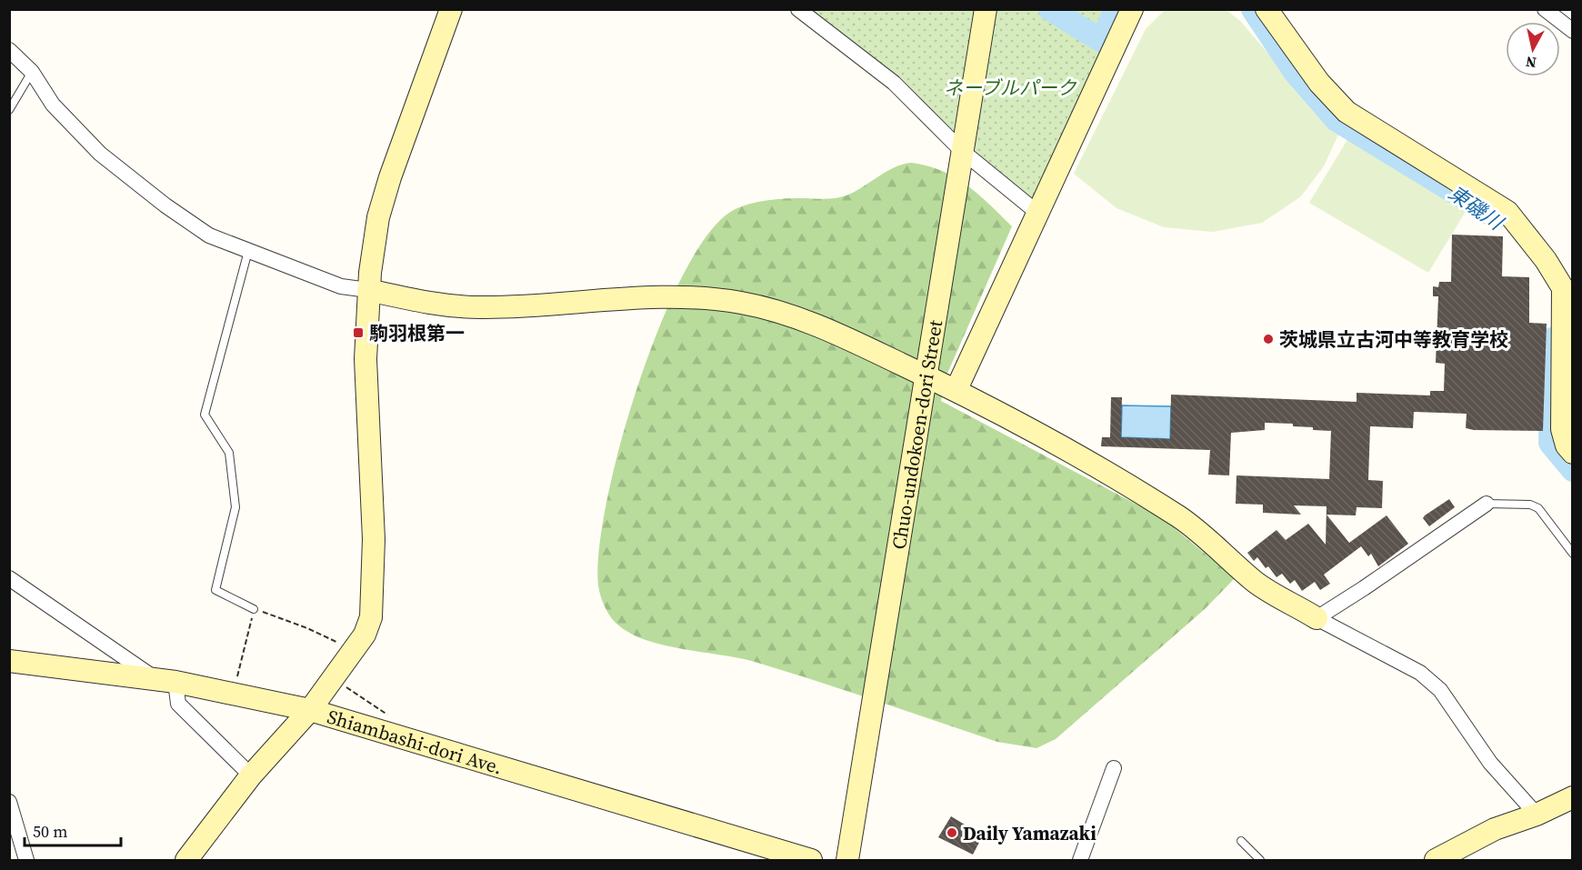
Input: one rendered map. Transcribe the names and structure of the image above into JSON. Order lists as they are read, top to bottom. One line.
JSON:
{"streets":{"street":["Chuo-undokoen-dori Street","Shiambashi-dori Ave."]},"water":["東磯川"],"parks":["ネーブルパーク"],"places":{"transit":["駒羽根第一"],"other":["茨城県立古河中等教育学校","Daily Yamazaki"]},"scale_bar":"50 m","north":"bottom"}
